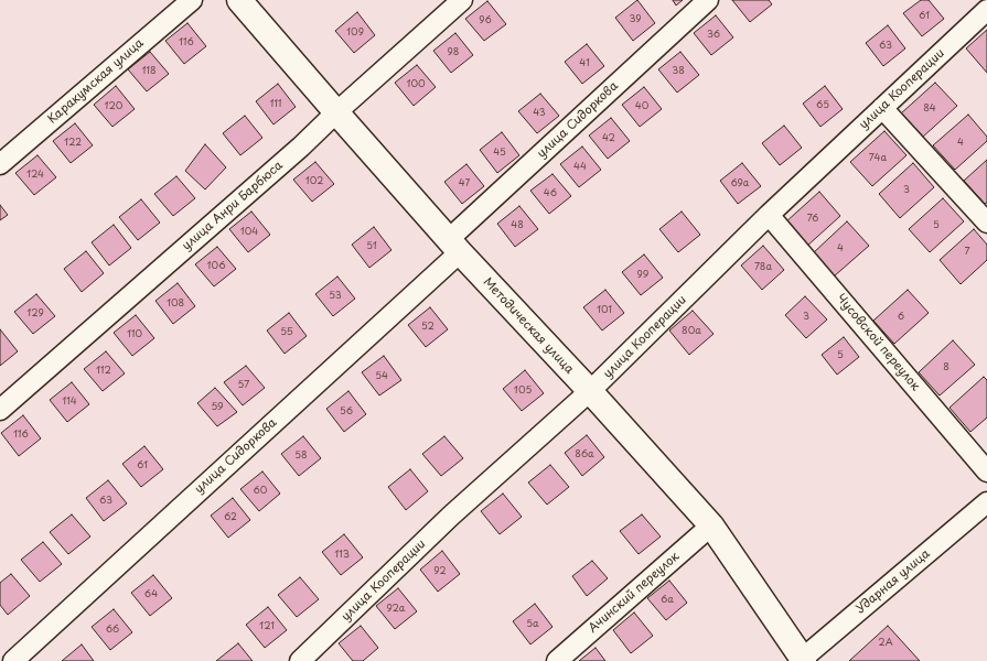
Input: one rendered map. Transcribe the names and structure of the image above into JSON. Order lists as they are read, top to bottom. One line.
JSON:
{"streets":{"main road":["Методическая улица"],"street":["Каракумская улица","улица Кооперации","улица Сидоркова","улица Анри Барбюса","Чусовской переулок","Ударная улица","Ачинский переулок"]},"crossings":[["улица Кооперации","Методическая улица"],["улица Кооперации","Чусовской переулок"],["улица Сидоркова","Методическая улица"],["улица Анри Барбюса","Методическая улица"],["Методическая улица","Ударная улица"],["Методическая улица","Ачинский переулок"]],"house_numbers":["61","39","96","109","36","116","63","98","41","118","38","100","111","65","120","40","84","43","42","122","4","45","74а","44","124","102","47","69а","3","46","76","48","5","104","51","4","7","106","78а","99","53","108","101","129","3","6","52","80а","55","110","5","8","112","54","57","105","114","59","56","116","86а","58","61","60","63","62","113","92","64","6а","92а","5а","121","66","2А"]}
